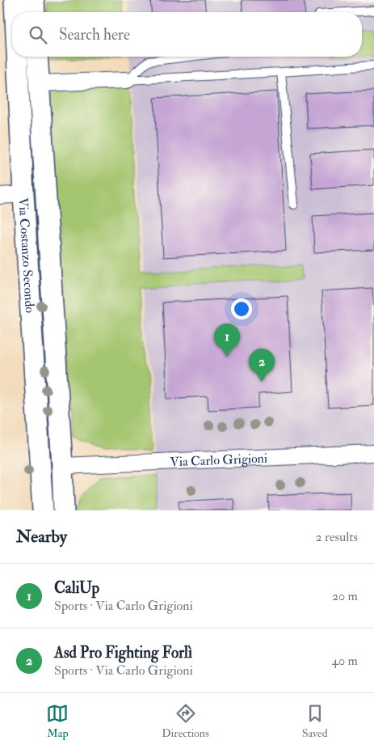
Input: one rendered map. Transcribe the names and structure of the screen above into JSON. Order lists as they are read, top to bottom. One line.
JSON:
{"streets":{"street":["Via Costanzo Secondo","Via Carlo Grigioni"]},"crossings":[["Via Costanzo Secondo","Via Carlo Grigioni"]],"page":{"search":"Search here","pins":["1","2"],"heading":["Nearby","2 results"],"list":[{"mark":"1","name":"CaliUp","note":"Sports · Via Carlo Grigioni","value":"20 m"},{"mark":"2","name":"Asd Pro Fighting Forlì","note":"Sports · Via Carlo Grigioni","value":"40 m"}],"nav":["Map","Directions","Saved"]}}
